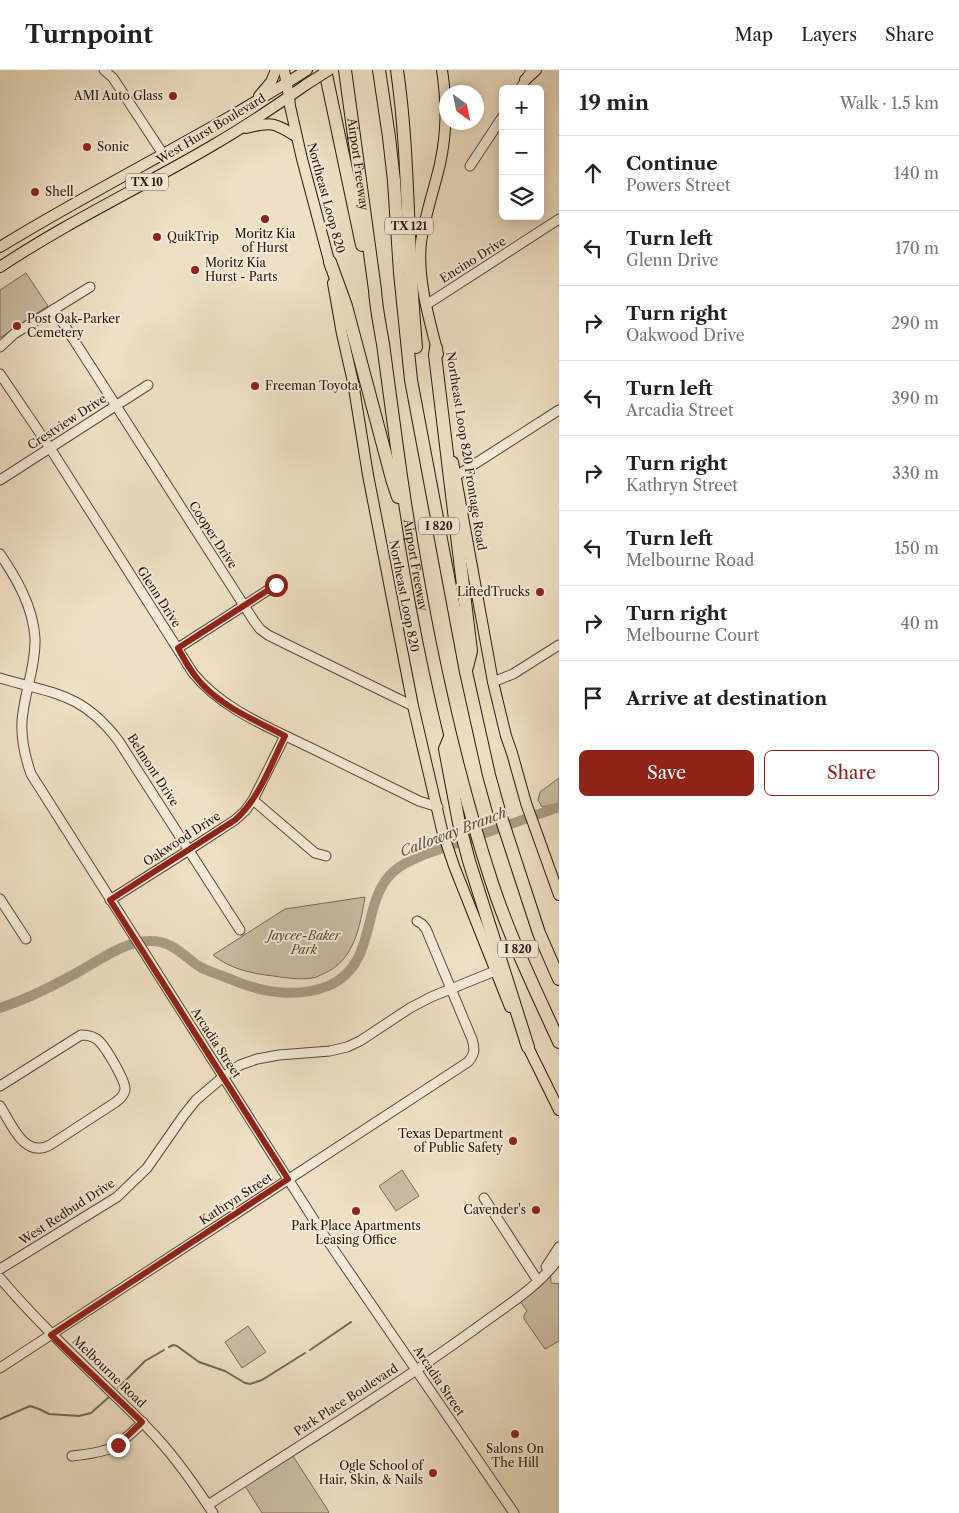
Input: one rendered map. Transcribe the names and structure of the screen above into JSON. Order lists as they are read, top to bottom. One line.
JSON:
{"streets":{"highway":["Airport Freeway","TX 121","I 820"],"main road":["West Hurst Boulevard","TX 10","Northeast Loop 820","Northeast Loop 820 Frontage Road"],"street":["Encino Drive","Crestview Drive","Cooper Drive","Glenn Drive","Belmont Drive","Oakwood Drive","Arcadia Street","Kathryn Street","West Redbud Drive","Melbourne Road","Park Place Boulevard"]},"crossings":[["West Hurst Boulevard","Northeast Loop 820"],["Airport Freeway","I 820"],["Northeast Loop 820","Cooper Drive"],["Northeast Loop 820","Glenn Drive"],["Northeast Loop 820","West Redbud Drive"],["TX 121","I 820"],["Encino Drive","Northeast Loop 820 Frontage Road"],["Crestview Drive","Cooper Drive"],["Crestview Drive","Glenn Drive"],["Glenn Drive","Oakwood Drive"],["Belmont Drive","Oakwood Drive"],["Belmont Drive","Arcadia Street"],["Oakwood Drive","Arcadia Street"],["Arcadia Street","Kathryn Street"],["Arcadia Street","West Redbud Drive"],["Arcadia Street","Park Place Boulevard"],["Kathryn Street","West Redbud Drive"],["Kathryn Street","Melbourne Road"],["Melbourne Road","Park Place Boulevard"]],"water":["Calloway Branch"],"parks":["Jaycee-Baker Park"],"places":["AMI Auto Glass","Sonic","Shell","Moritz Kia of Hurst","QuikTrip","Moritz Kia Hurst - Parts","Post Oak-Parker Cemetery","Freeman Toyota","LiftedTrucks","Texas Department of Public Safety","Cavender's","Park Place Apartments Leasing Office","Salons On The Hill","Ogle School of Hair, Skin, & Nails"],"north":"bottom right","page":{"header":"Turnpoint","nav":["Map","Layers","Share"],"heading":["19 min","Walk · 1.5 km"],"map_buttons":["+","−"],"list":[["Continue","Powers Street","140 m"],["Turn left","Glenn Drive","170 m"],["Turn right","Oakwood Drive","290 m"],["Turn left","Arcadia Street","390 m"],["Turn right","Kathryn Street","330 m"],["Turn left","Melbourne Road","150 m"],["Turn right","Melbourne Court","40 m"],"Arrive at destination"],"buttons":["Save","Share"]}}
